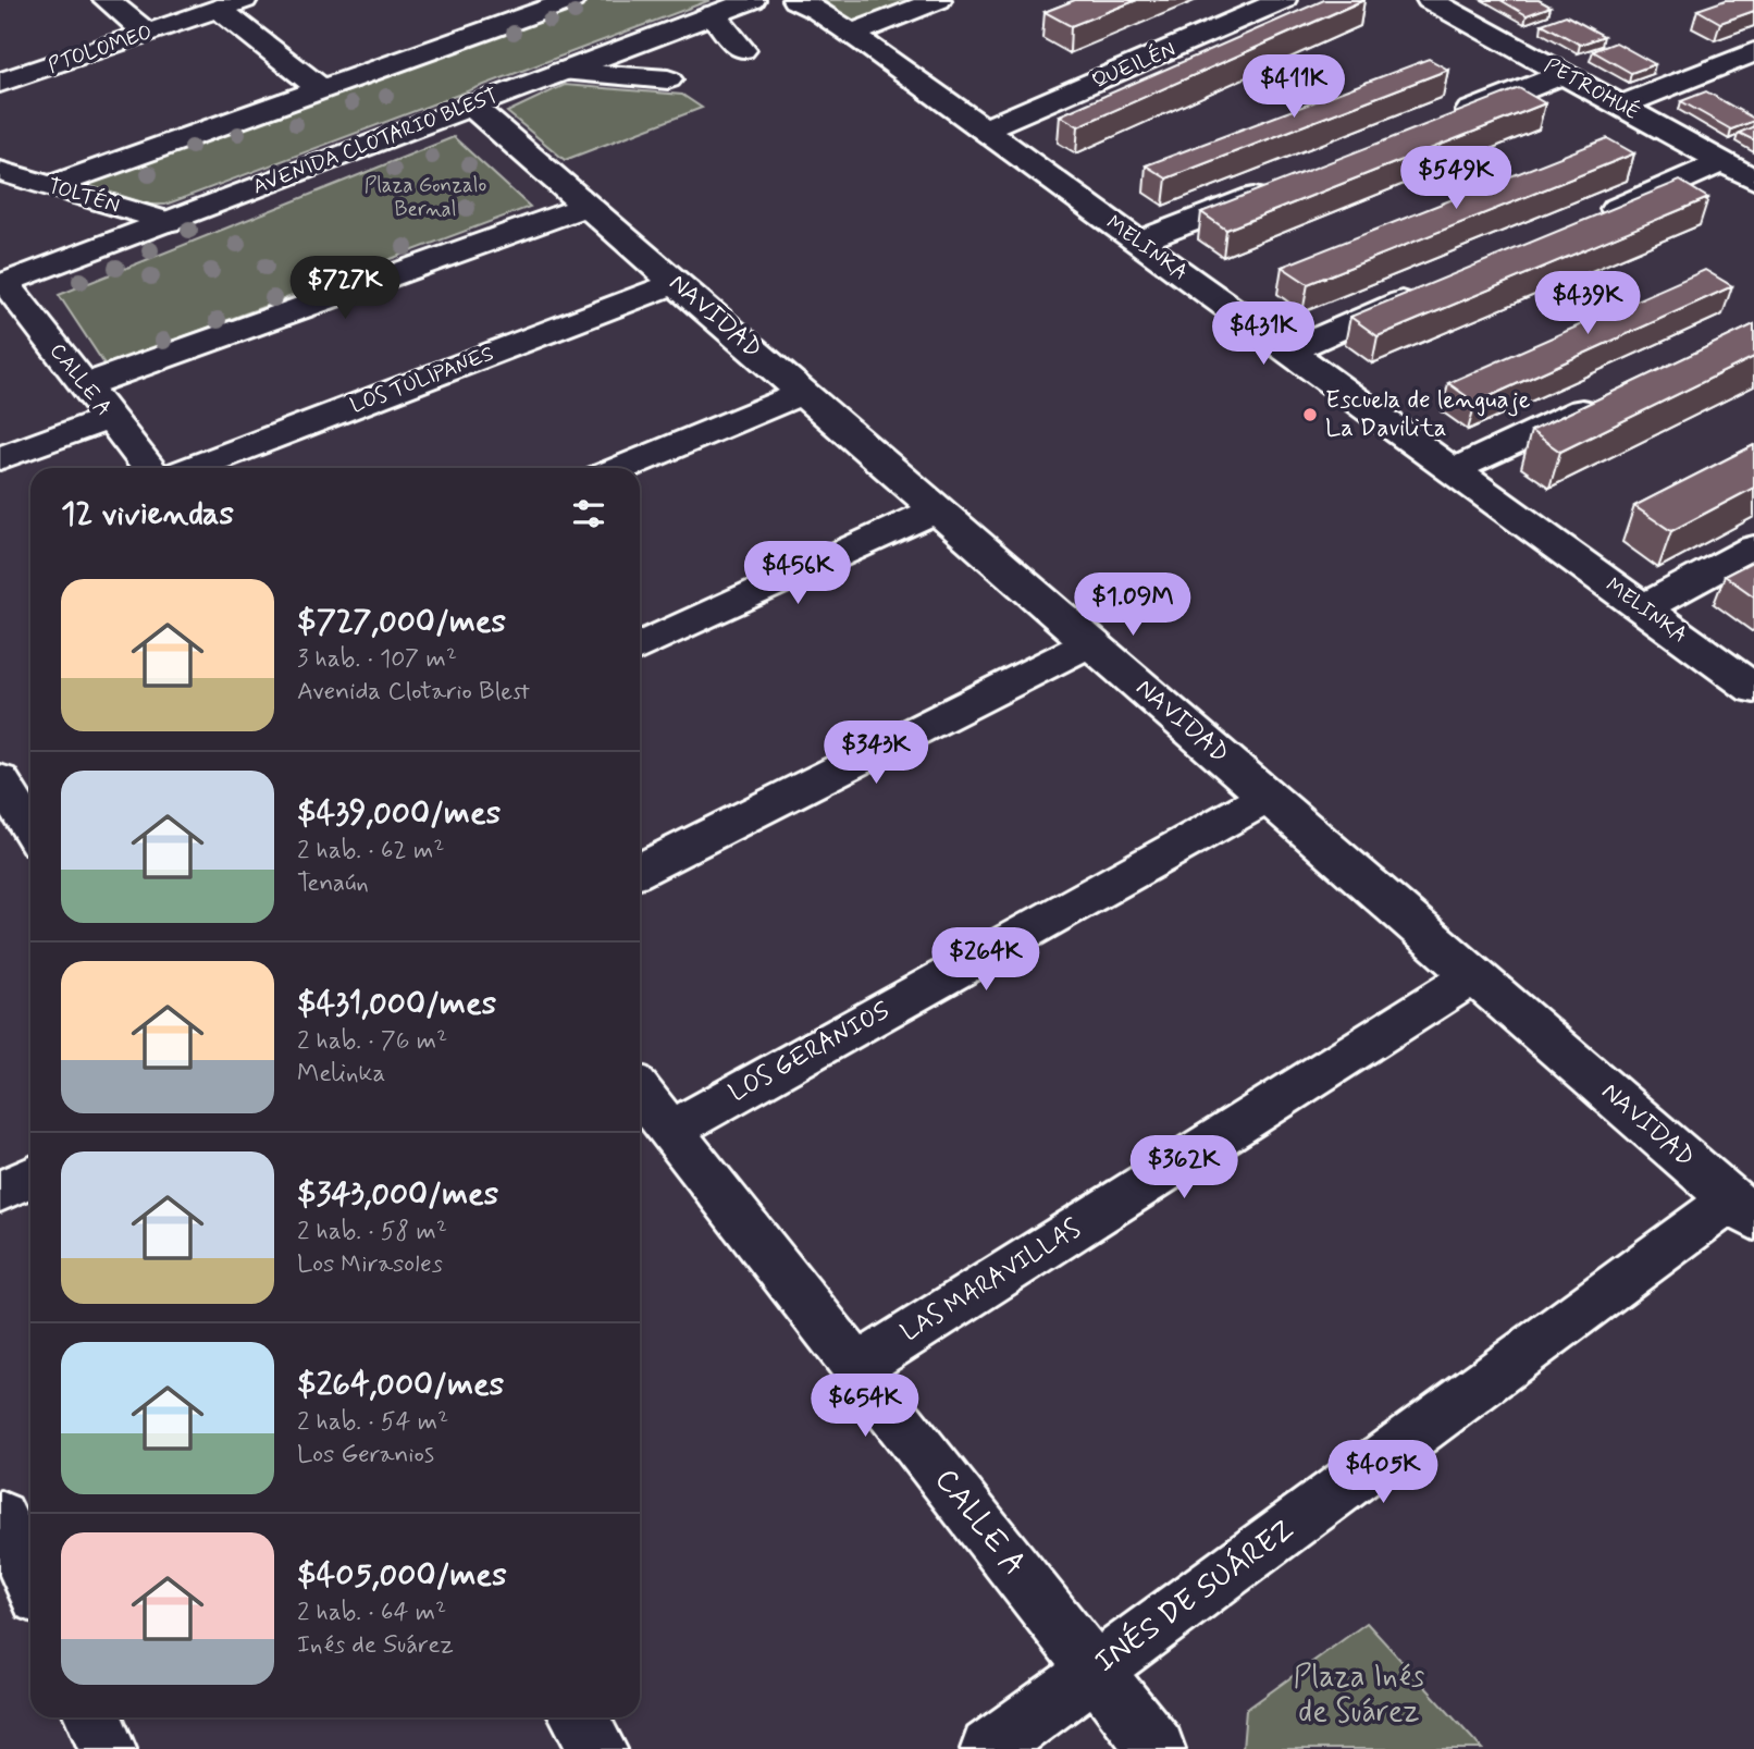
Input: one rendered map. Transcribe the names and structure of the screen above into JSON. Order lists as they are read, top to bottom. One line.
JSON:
{"streets":{"street":["PTOLOMEO","QUEILÉN","PETROHUÉ","AVENIDA CLOTARIO BLEST","TOLTÉN","MELINKA","NAVIDAD","CALLE A","LOS TULIPANES","LOS GERANIOS","LAS MARAVILLAS","INÉS DE SUÁREZ"]},"crossings":[["QUEILÉN","MELINKA"],["AVENIDA CLOTARIO BLEST","TOLTÉN"],["AVENIDA CLOTARIO BLEST","NAVIDAD"],["AVENIDA CLOTARIO BLEST","CALLE A"],["NAVIDAD","LOS TULIPANES"],["NAVIDAD","LOS GERANIOS"],["NAVIDAD","LAS MARAVILLAS"],["NAVIDAD","INÉS DE SUÁREZ"],["CALLE A","LOS GERANIOS"],["CALLE A","LAS MARAVILLAS"],["CALLE A","INÉS DE SUÁREZ"]],"parks":["Plaza Gonzalo Bernal","Plaza Inés de Suárez"],"places":["Escuela de lenguaje La Davilita"],"page":{"price":["$411K","$549K","$727K","$439K","$431K","$456K","$1.09M","$343K","$264K","$362K","$654K","$405K"],"heading":"12 viviendas","list":[{"name":"$727,000/mes","note":"3 hab. · 107 m² · Avenida Clotario Blest"},{"name":"$439,000/mes","note":"2 hab. · 62 m² · Tenaún"},{"name":"$431,000/mes","note":"2 hab. · 76 m² · Melinka"},{"name":"$343,000/mes","note":"2 hab. · 58 m² · Los Mirasoles"},{"name":"$264,000/mes","note":"2 hab. · 54 m² · Los Geranios"},{"name":"$405,000/mes","note":"2 hab. · 64 m² · Inés de Suárez"}]}}
